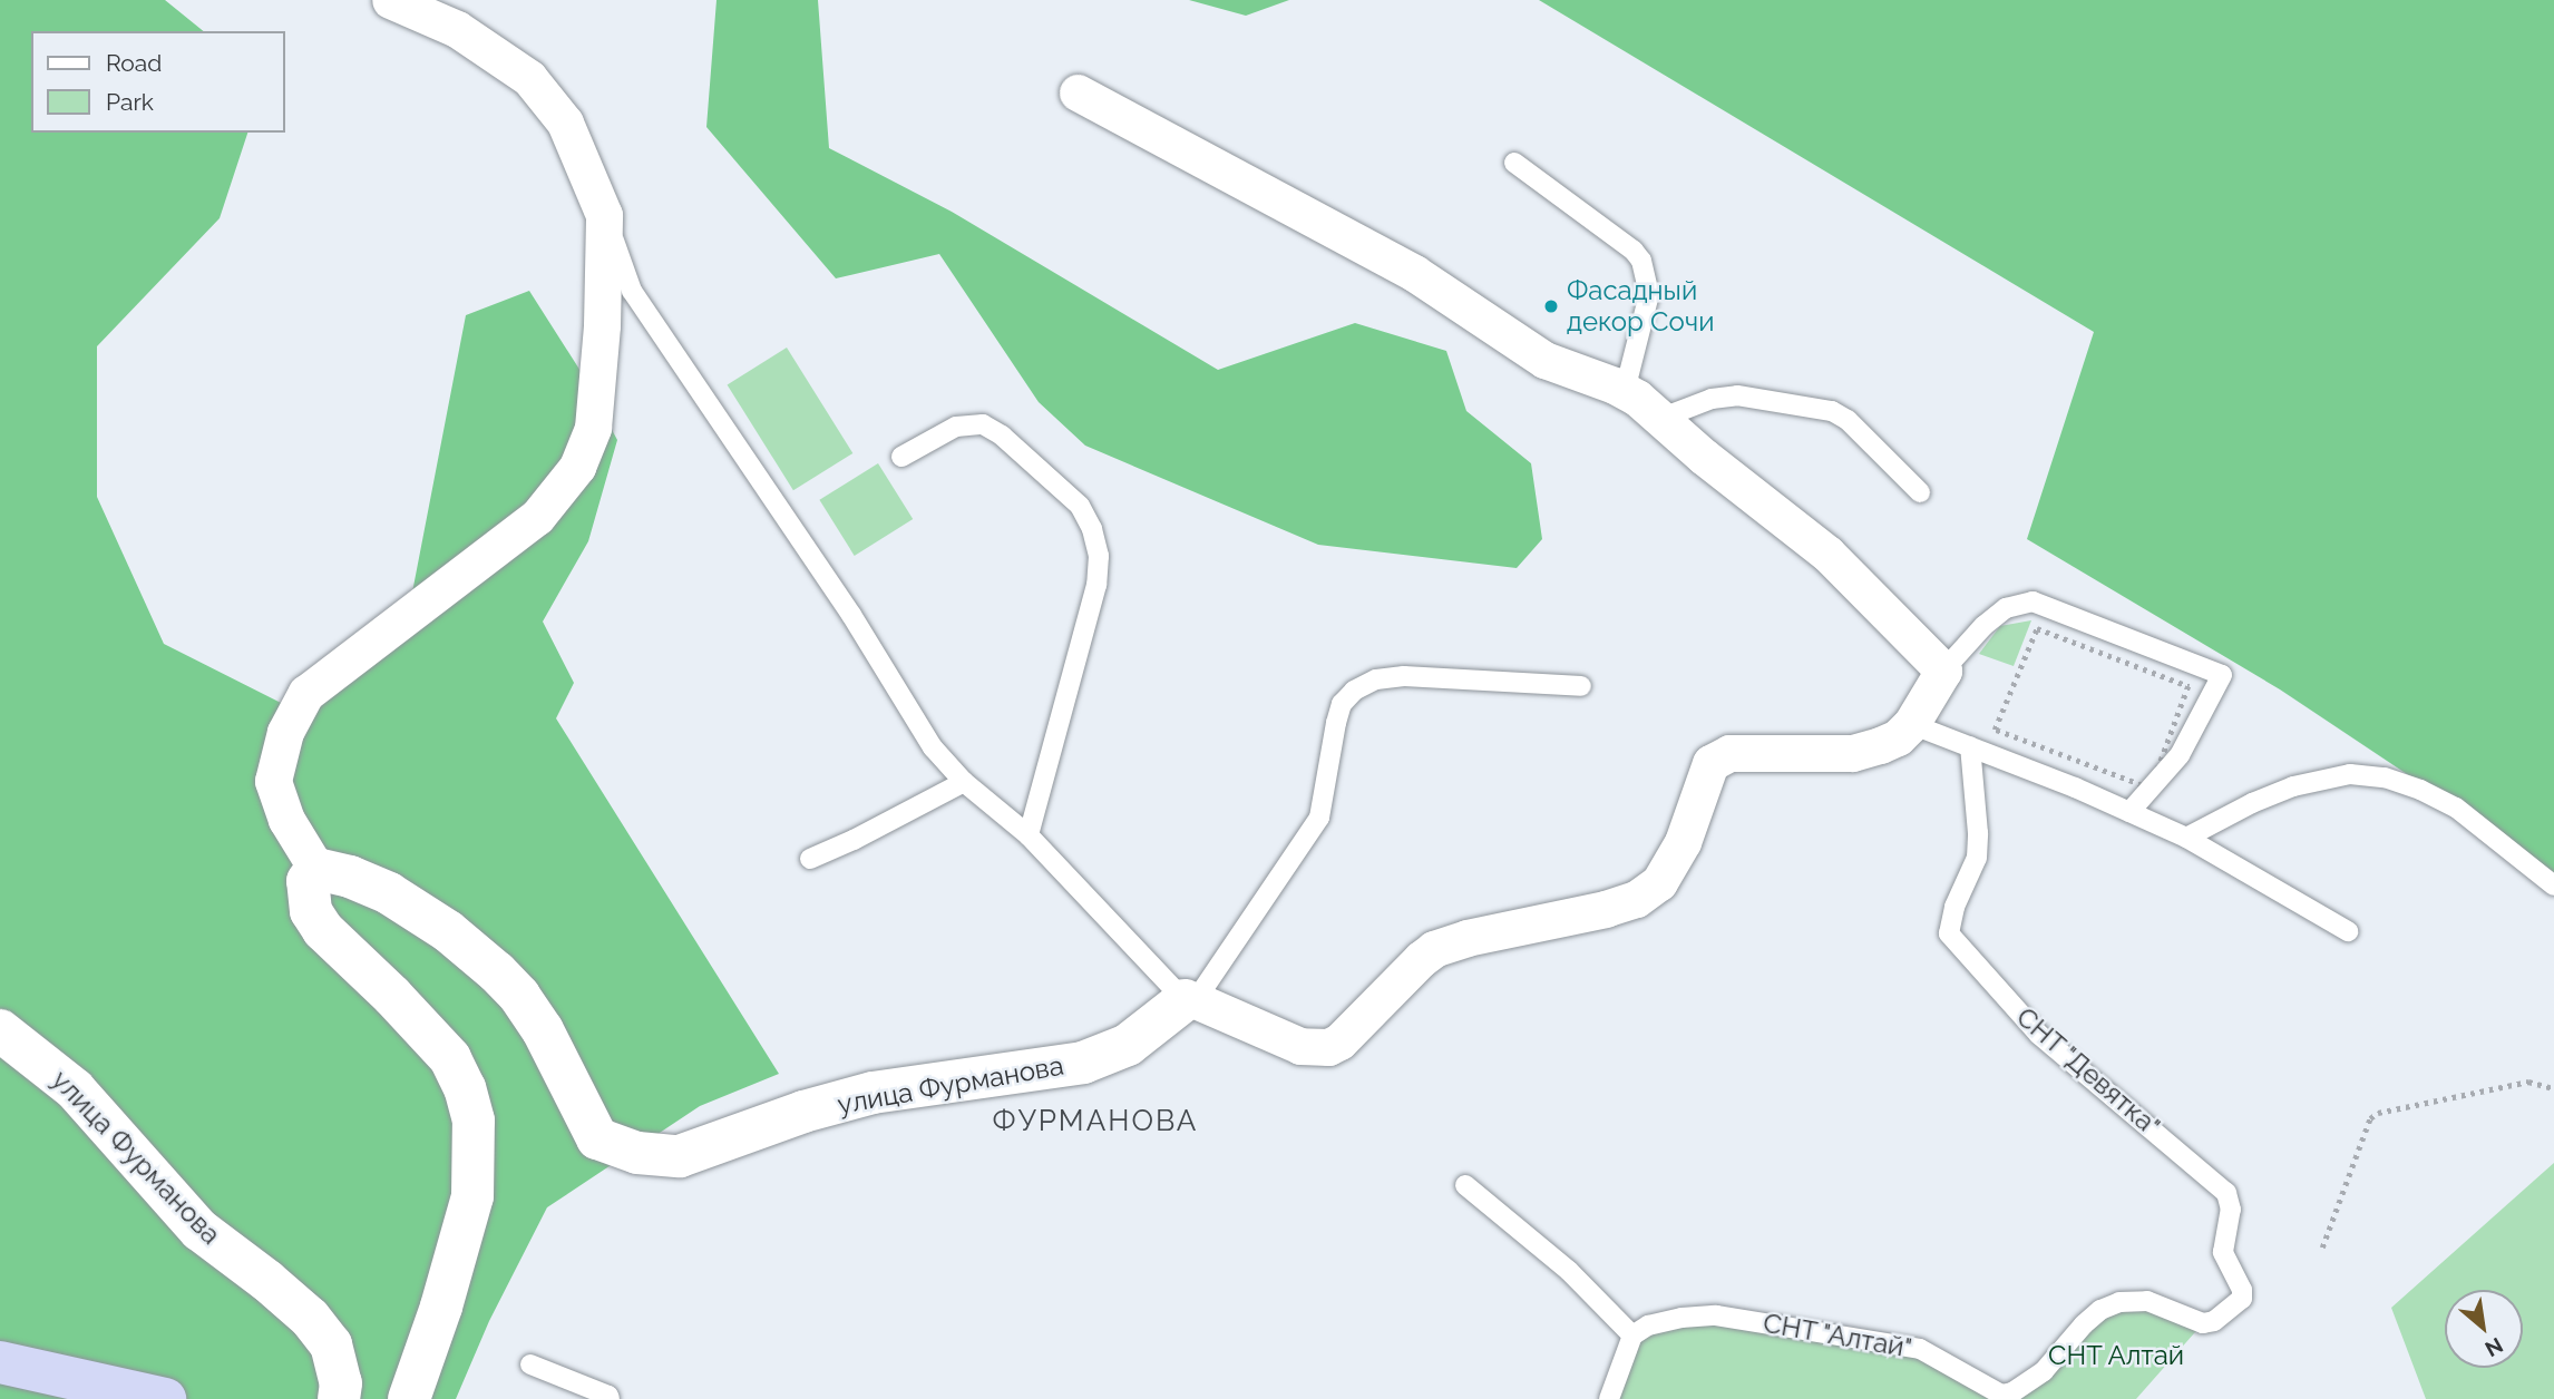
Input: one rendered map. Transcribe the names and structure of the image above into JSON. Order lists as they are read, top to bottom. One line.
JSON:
{"streets":{"street":["улица Фурманова"],"lane":["СНТ \"Девятка\"","СНТ \"Алтай\""]},"crossings":[["СНТ \"Девятка\"","СНТ \"Алтай\""]],"districts":["ФУРМАНОВА"],"parks":["СНТ Алтай"],"places":["Фасадный декор Сочи"],"legend":["Road","Park"],"north":"bottom right"}
